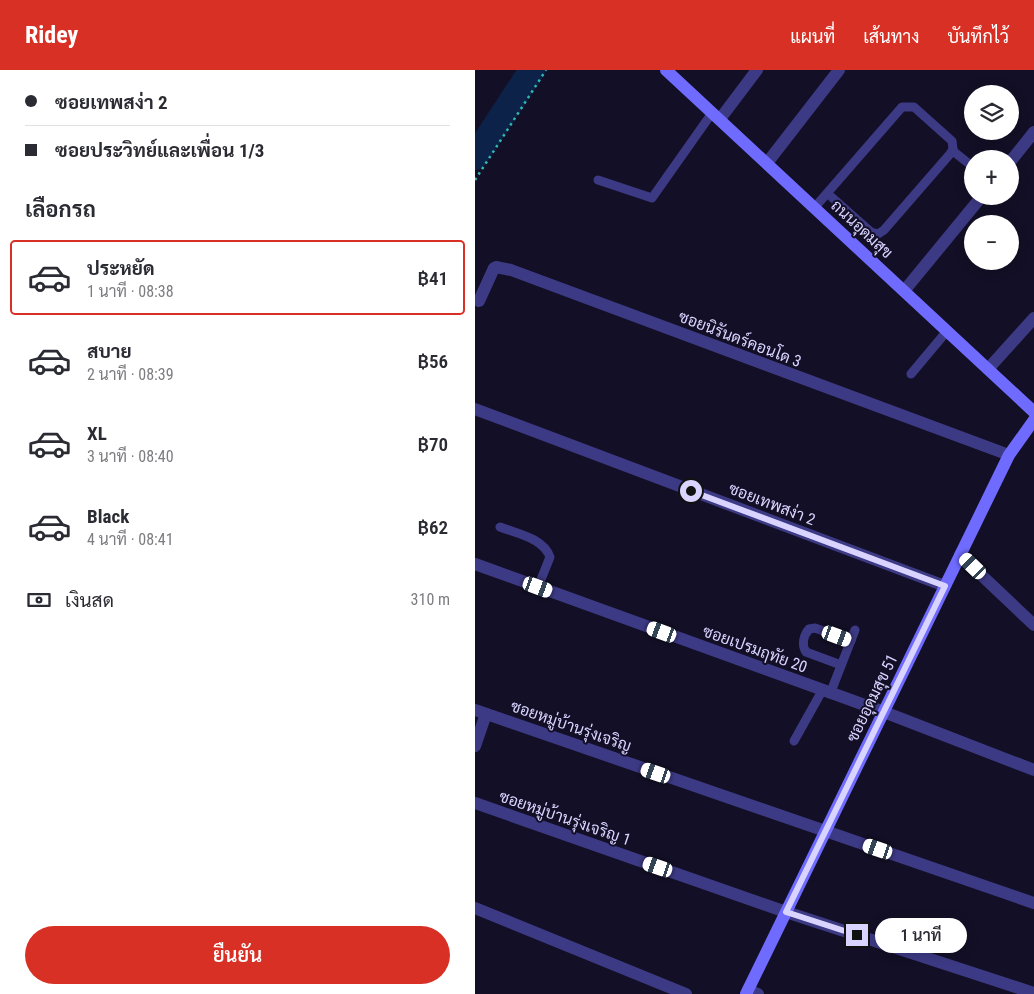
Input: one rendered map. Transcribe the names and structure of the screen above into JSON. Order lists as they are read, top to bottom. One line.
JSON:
{"streets":{"street":["ถนนอุดมสุข","ซอยนิรันดร์คอนโด 3","ซอยเทพสง่า 2","ซอยเปรมฤทัย 20","ซอยอุดมสุข 51","ซอยหมู่บ้านรุ่งเจริญ","ซอยหมู่บ้านรุ่งเจริญ 1"]},"crossings":[["ซอยนิรันดร์คอนโด 3","ซอยอุดมสุข 51"],["ซอยเทพสง่า 2","ซอยอุดมสุข 51"],["ซอยเปรมฤทัย 20","ซอยอุดมสุข 51"],["ซอยอุดมสุข 51","ซอยหมู่บ้านรุ่งเจริญ"],["ซอยอุดมสุข 51","ซอยหมู่บ้านรุ่งเจริญ 1"]],"page":{"header":"Ridey","nav":["แผนที่","เส้นทาง","บันทึกไว้"],"banner":["ซอยเทพสง่า 2","ซอยประวิทย์และเพื่อน 1/3"],"map_buttons":["+","−"],"heading":"เลือกรถ","list":[{"name":"ประหยัด","note":"1 นาที · 08:38","value":"฿41"},{"name":"สบาย","note":"2 นาที · 08:39","value":"฿56"},{"name":"XL","note":"3 นาที · 08:40","value":"฿70"},{"name":"Black","note":"4 นาที · 08:41","value":"฿62"}],"pay":["เงินสด","310 m"],"buttons":"ยืนยัน","bubble":"1 นาที"}}
